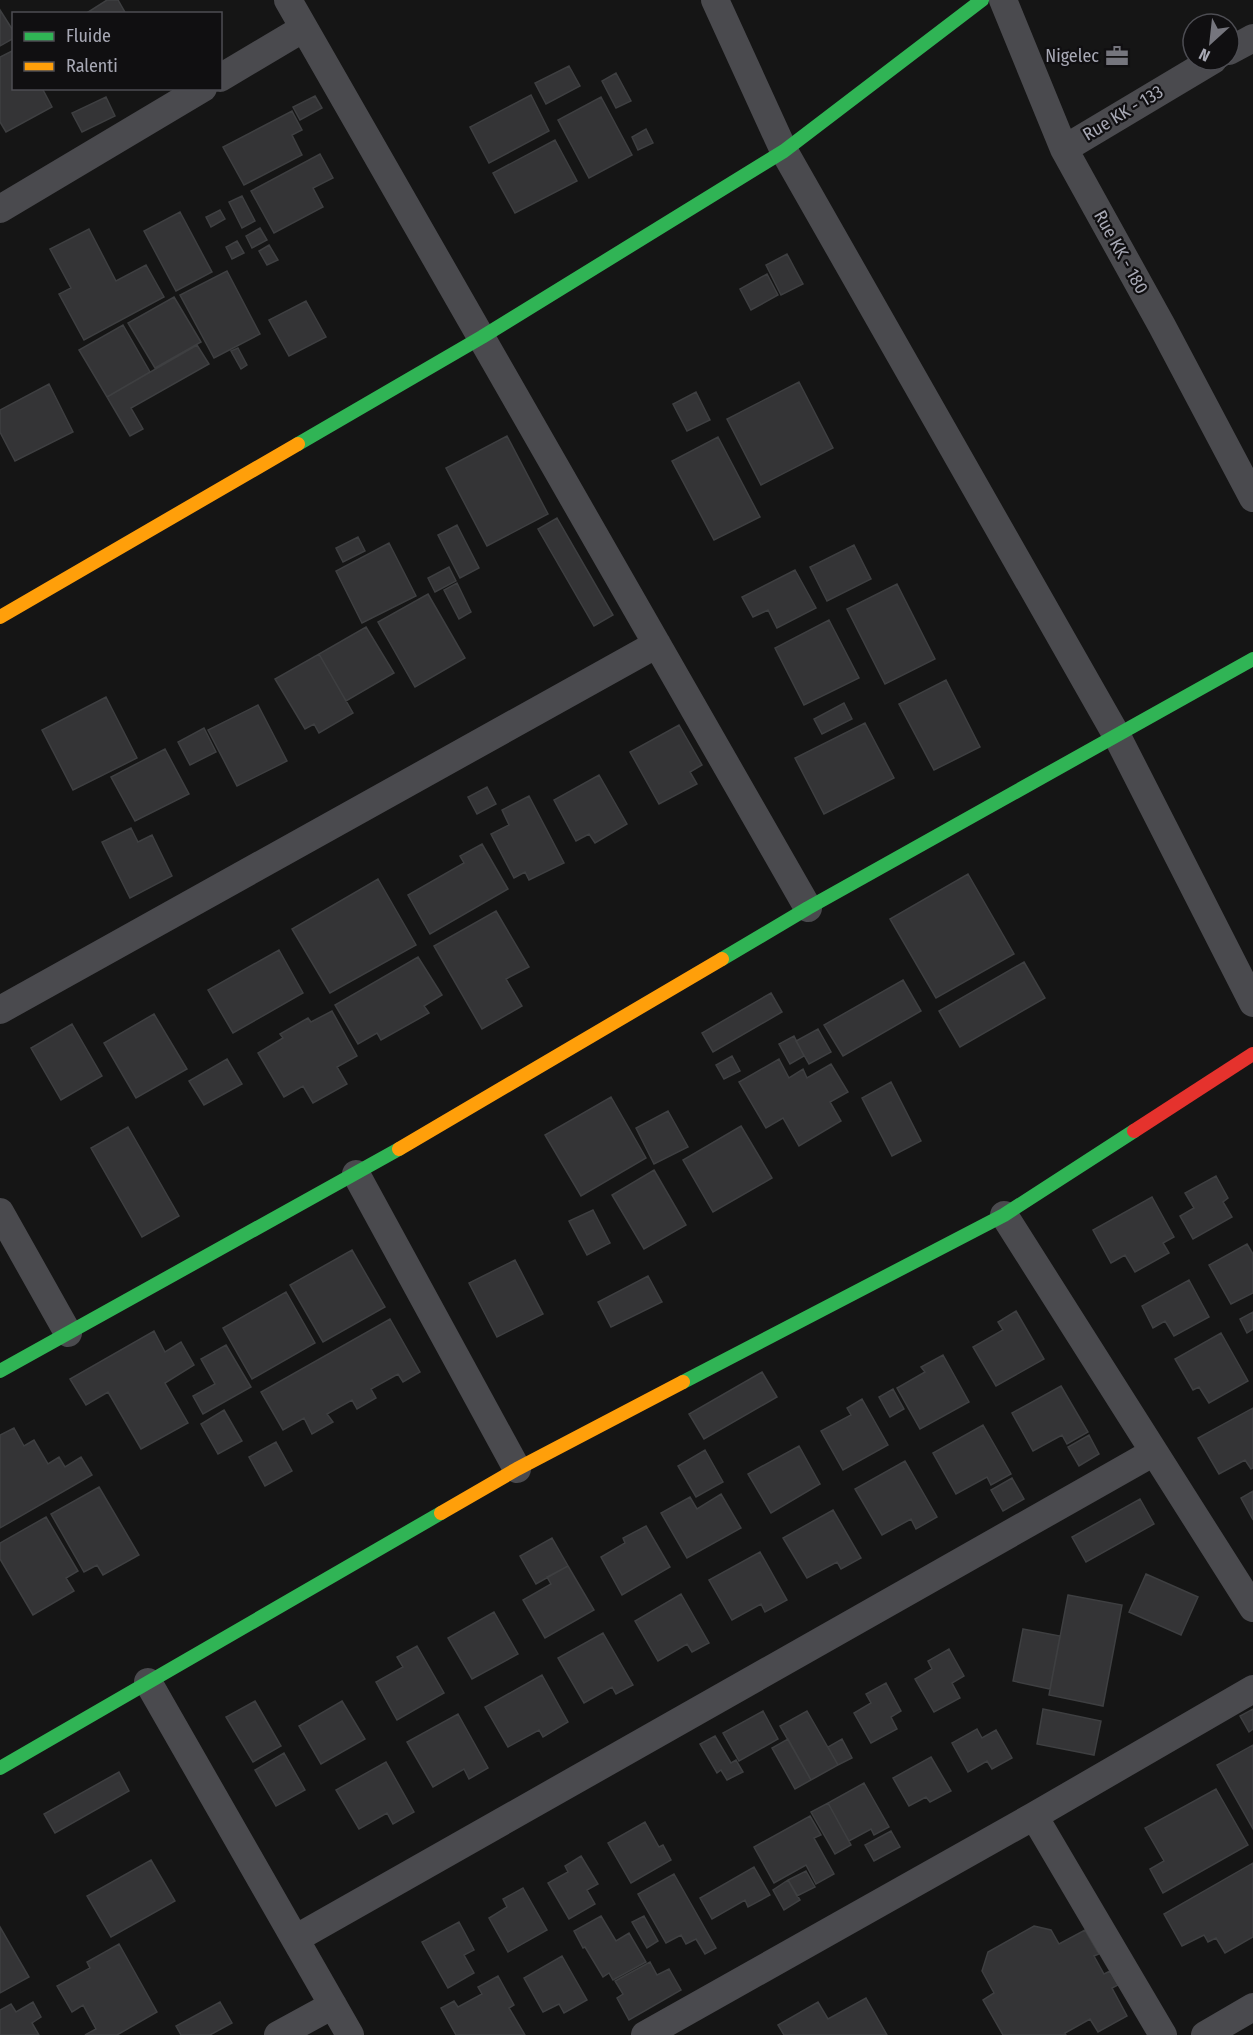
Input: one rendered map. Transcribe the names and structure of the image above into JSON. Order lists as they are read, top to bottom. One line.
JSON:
{"streets":{"street":["Rue KK - 133","Rue KK - 180"]},"crossings":[["Rue KK - 133","Rue KK - 180"]],"places":{"office":["Nigelec"]},"legend":["Fluide","Ralenti"],"north":"bottom left"}
